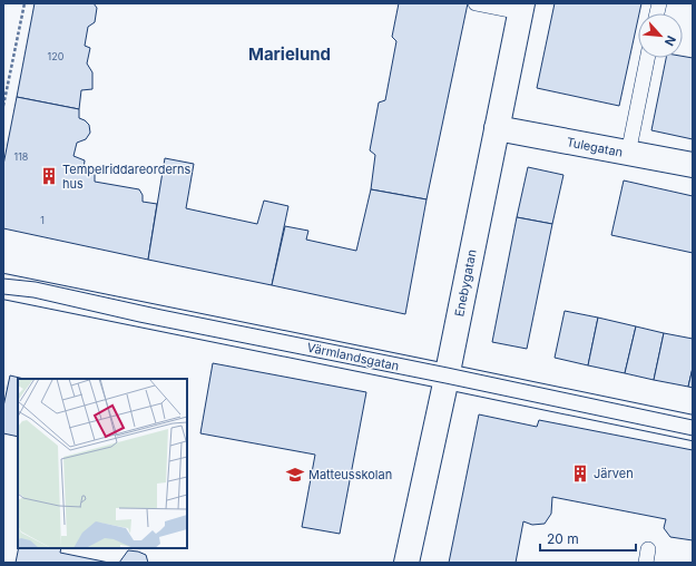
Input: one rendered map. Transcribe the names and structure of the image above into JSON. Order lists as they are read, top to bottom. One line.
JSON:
{"streets":{"street":["Tulegatan","Enebygatan","Värmlandsgatan"]},"crossings":[["Tulegatan","Enebygatan"],["Enebygatan","Värmlandsgatan"]],"districts":["Marielund"],"places":{"building":["Tempelriddareorderns hus","Järven"],"school or university":["Matteusskolan"]},"house_numbers":["120","118","1"],"scale_bar":"20 m","north":"bottom right"}
